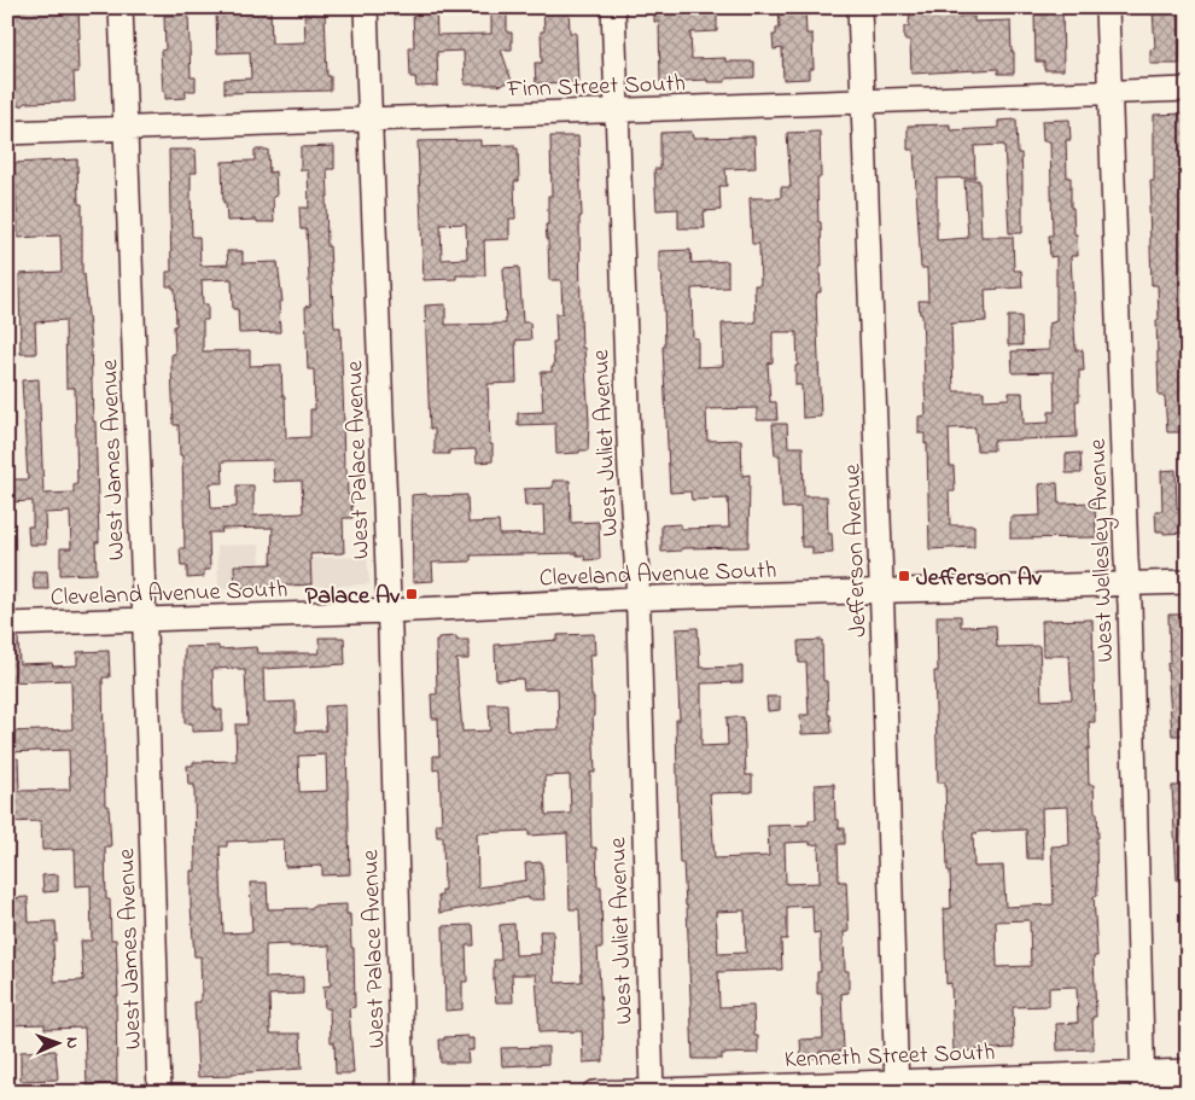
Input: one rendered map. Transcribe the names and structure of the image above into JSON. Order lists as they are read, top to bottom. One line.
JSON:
{"streets":{"street":["Finn Street South","West Juliet Avenue","West James Avenue","West Palace Avenue","Jefferson Avenue","West Wellesley Avenue","Cleveland Avenue South","Kenneth Street South"]},"crossings":[["Finn Street South","West Juliet Avenue"],["Finn Street South","West James Avenue"],["Finn Street South","West Palace Avenue"],["Finn Street South","Jefferson Avenue"],["Finn Street South","West Wellesley Avenue"],["West Juliet Avenue","Cleveland Avenue South"],["West Juliet Avenue","Kenneth Street South"],["West James Avenue","Cleveland Avenue South"],["West Palace Avenue","Cleveland Avenue South"],["Jefferson Avenue","Cleveland Avenue South"],["Jefferson Avenue","Kenneth Street South"],["West Wellesley Avenue","Cleveland Avenue South"],["West Wellesley Avenue","Kenneth Street South"]],"places":{"transit":["Jefferson Av","Palace Av"]},"north":"right"}
